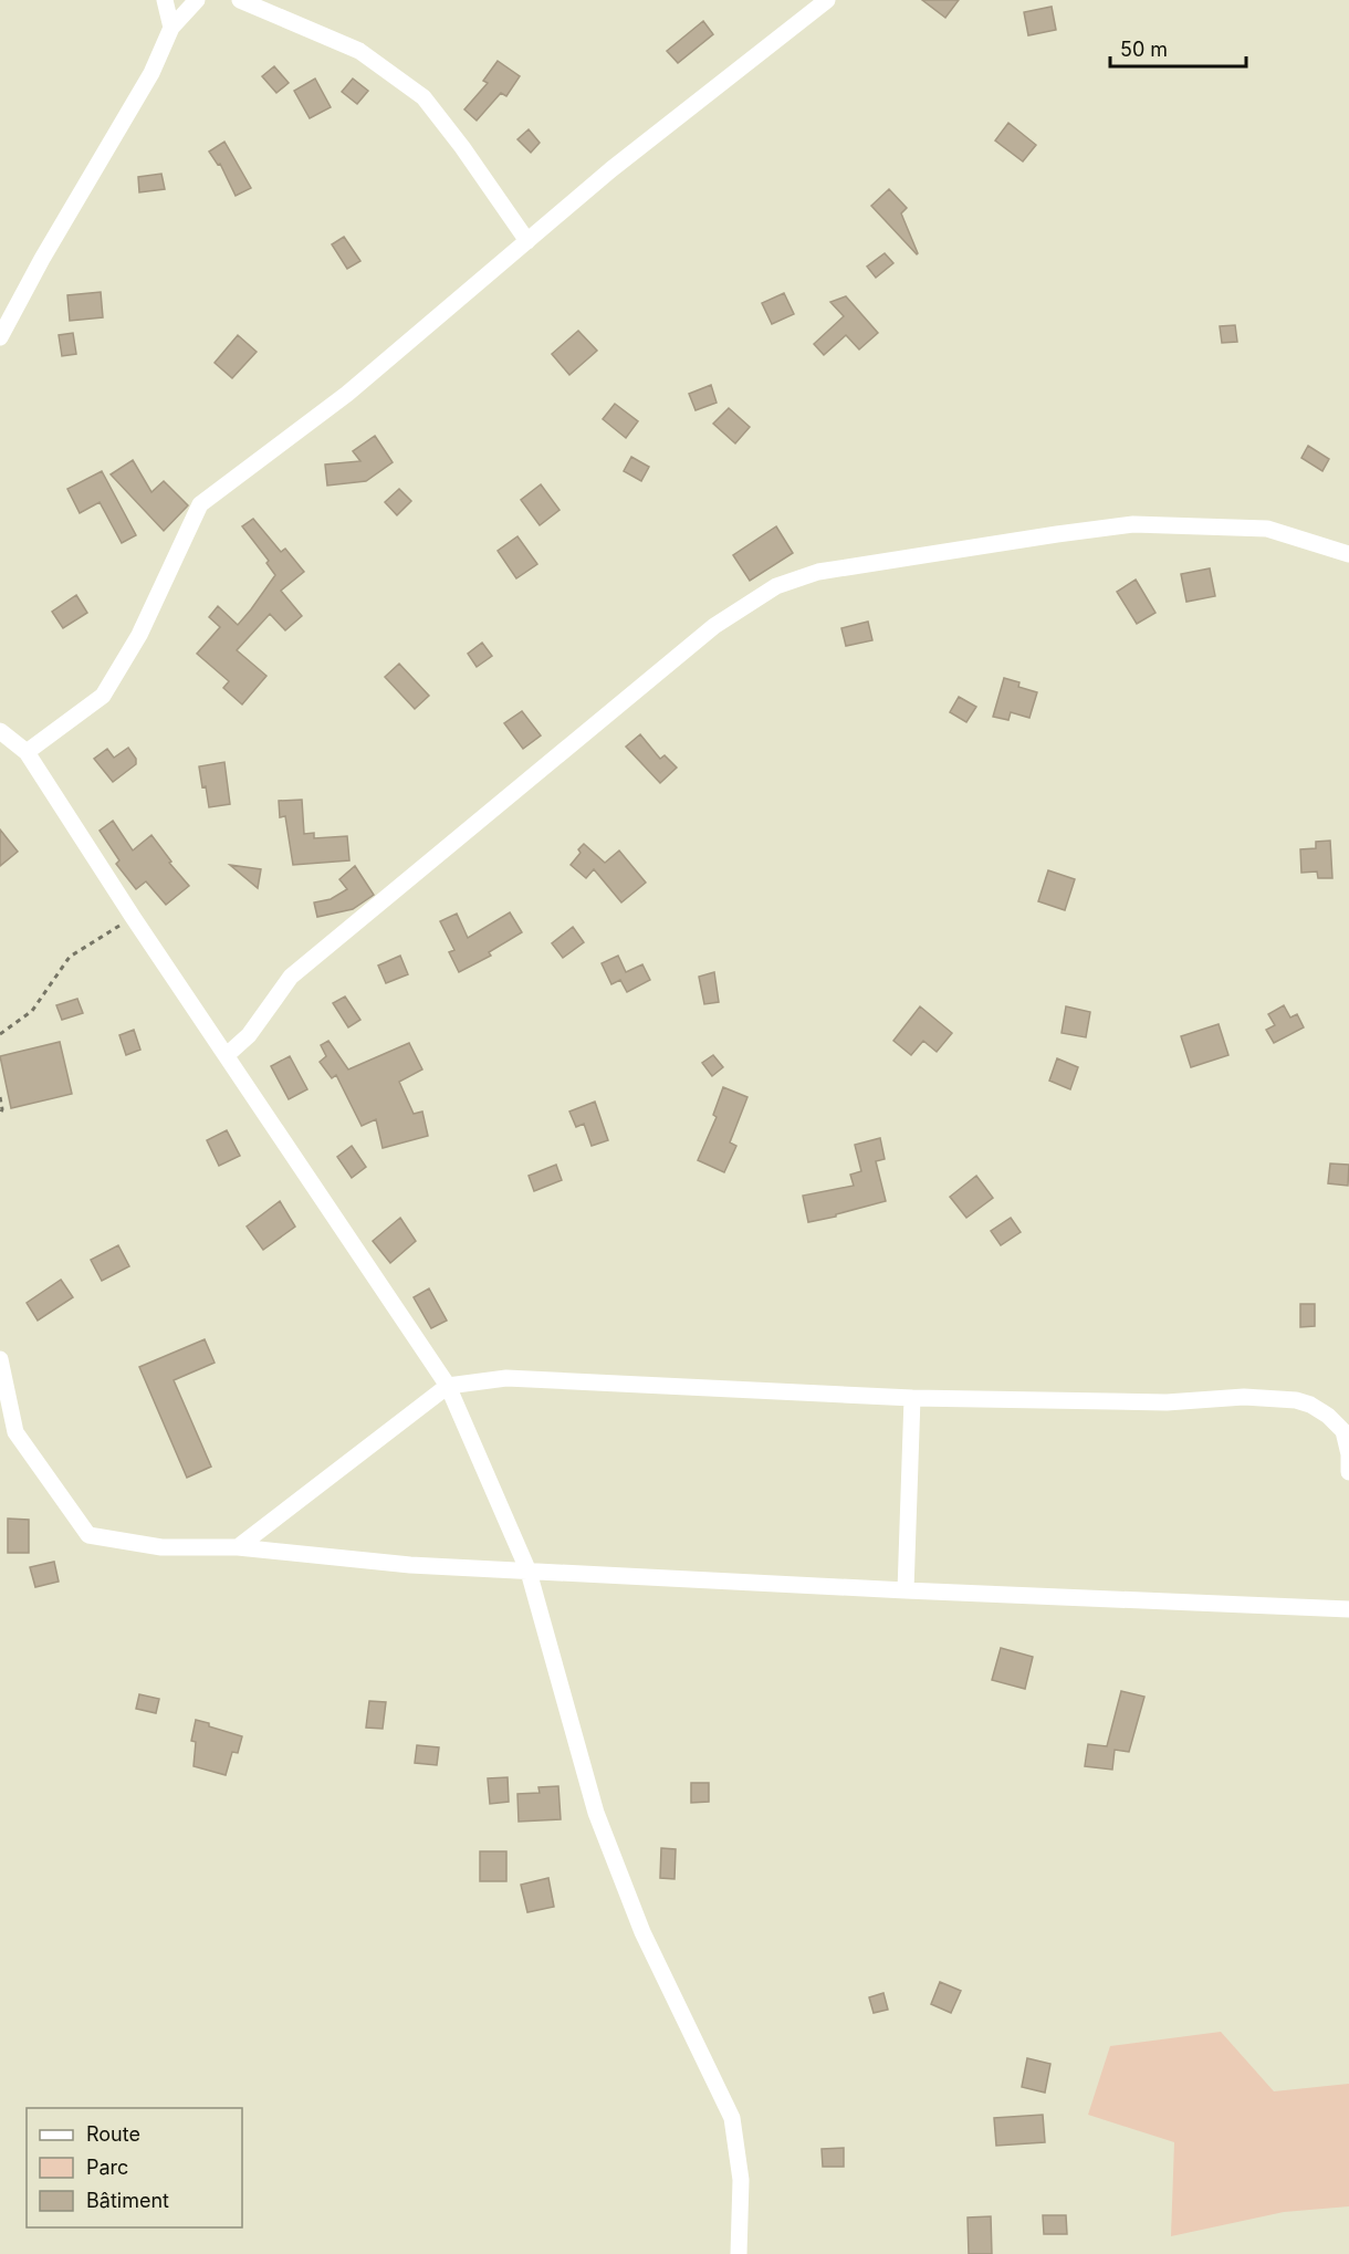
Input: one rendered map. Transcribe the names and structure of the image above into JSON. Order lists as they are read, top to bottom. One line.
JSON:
{"legend":["Route","Parc","Bâtiment"],"scale_bar":"50 m"}
